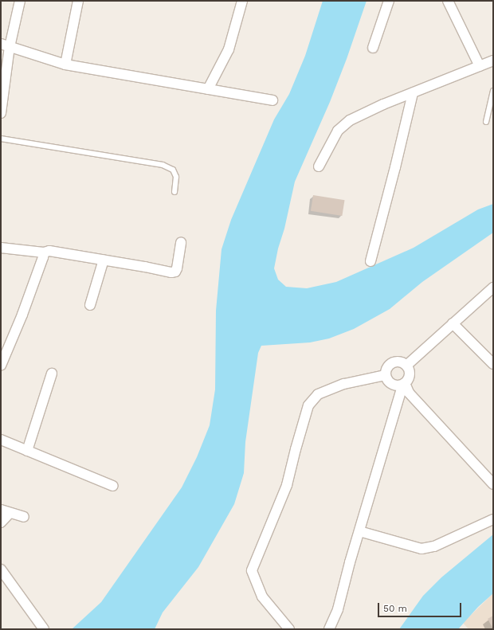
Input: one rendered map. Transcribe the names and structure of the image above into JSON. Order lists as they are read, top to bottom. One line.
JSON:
{"scale_bar":"50 m"}
